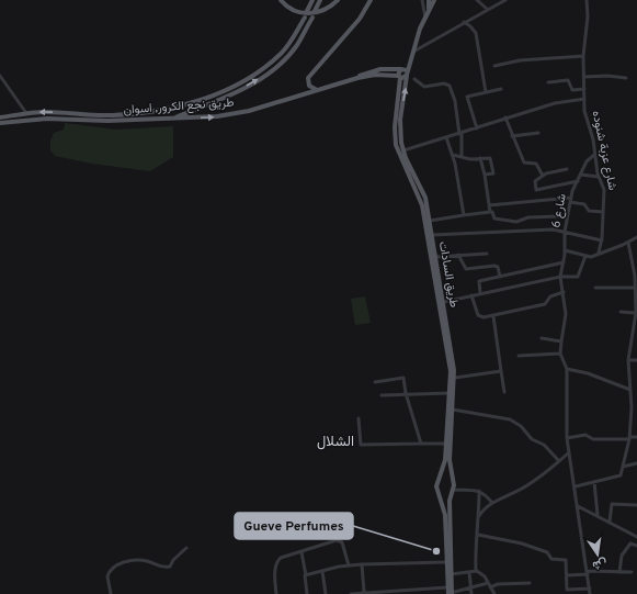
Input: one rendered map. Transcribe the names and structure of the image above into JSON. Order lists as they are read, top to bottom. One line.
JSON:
{"streets":{"main road":["طريق نجع الكرور, اسوان","طريق السادات"],"street":["شارع عزبة شنوده","شارع 6"]},"crossings":[["طريق نجع الكرور, اسوان","طريق السادات"],["شارع عزبة شنوده","شارع 6"]],"districts":["الشلال"],"places":["Gueve Perfumes"],"north":"bottom"}
